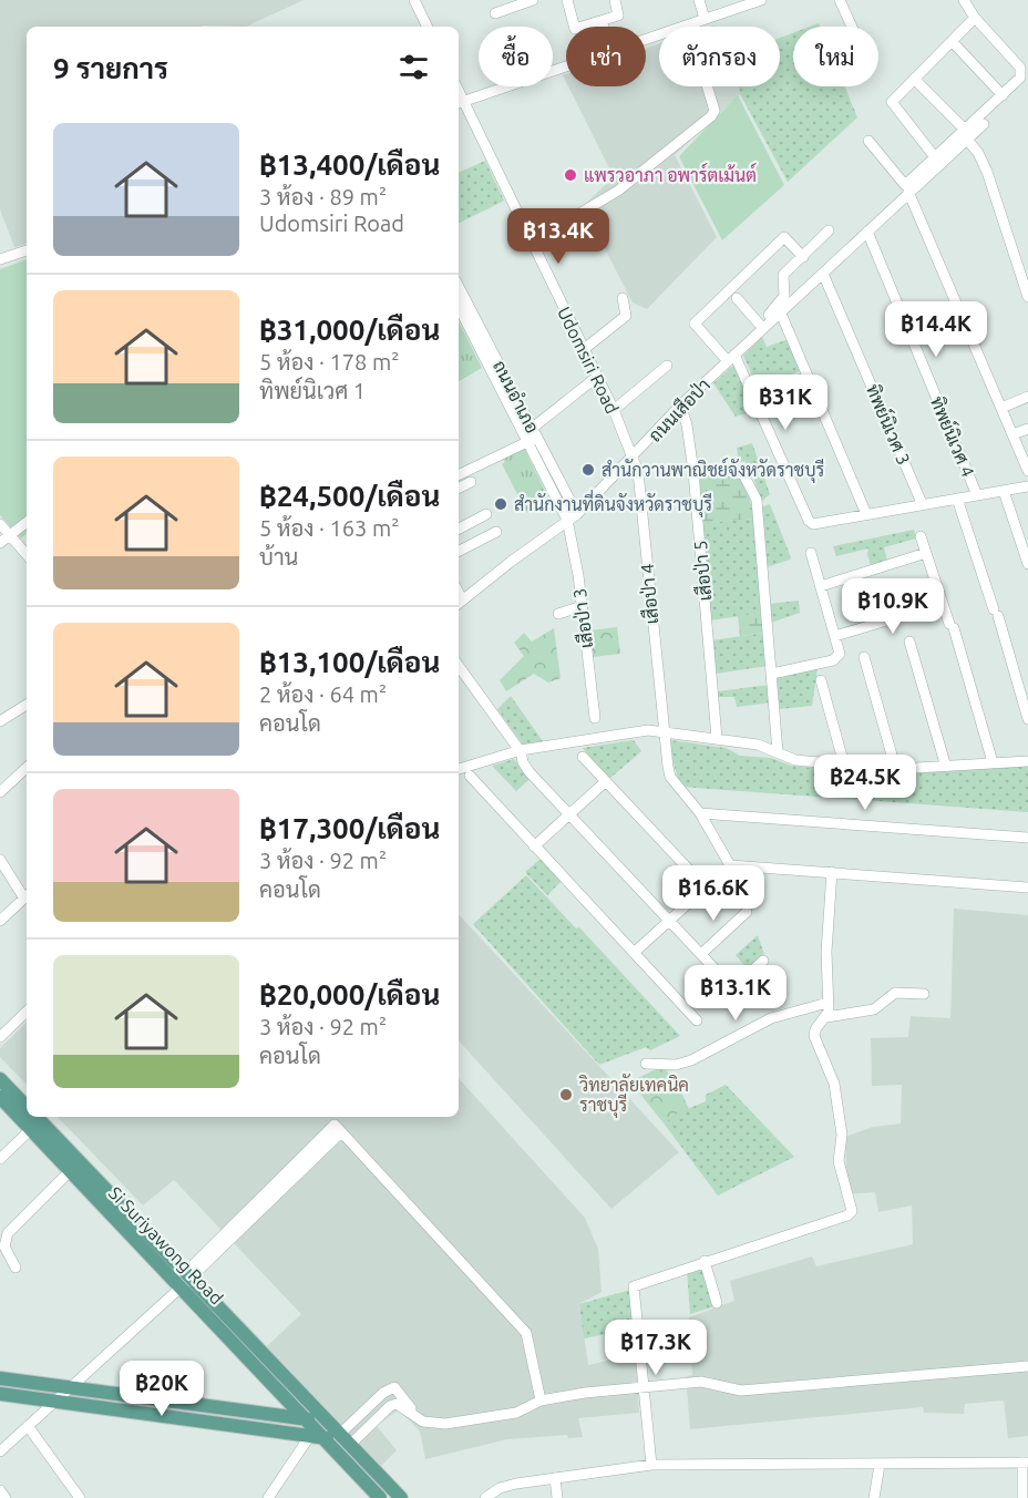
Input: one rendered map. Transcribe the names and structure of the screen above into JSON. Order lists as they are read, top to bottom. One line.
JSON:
{"streets":{"main road":["Si Suriyawong Road"],"street":["Udomsiri Road","ถนนอำเภอ","ถนนเสือป่า","ทิพย์นิเวศ 3","ทิพย์นิเวศ 4","เสือป่า 5","เสือป่า 4","เสือป่า 3"]},"crossings":[["Udomsiri Road","ถนนเสือป่า"],["Udomsiri Road","เสือป่า 4"],["ถนนอำเภอ","ถนนเสือป่า"],["ถนนอำเภอ","เสือป่า 3"],["ถนนเสือป่า","ทิพย์นิเวศ 3"],["ถนนเสือป่า","ทิพย์นิเวศ 4"],["ถนนเสือป่า","เสือป่า 5"],["ถนนเสือป่า","เสือป่า 4"],["ถนนเสือป่า","เสือป่า 3"]],"places":["แพรวอาภา อพาร์ตเม้นต์","สำนักวานพาณิชย์จังหวัดราชบุรี","สำนักงานที่ดินจังหวัดราชบุรี","วิทยาลัยเทคนิค ราชบุรี"],"page":{"chip":["ซื้อ","เช่า","ตัวกรอง","ใหม่"],"heading":"9 รายการ","list":[{"name":"฿13,400/เดือน","note":"3 ห้อง · 89 m² · Udomsiri Road"},{"name":"฿31,000/เดือน","note":"5 ห้อง · 178 m² · ทิพย์นิเวศ 1"},{"name":"฿24,500/เดือน","note":"5 ห้อง · 163 m² · บ้าน"},{"name":"฿13,100/เดือน","note":"2 ห้อง · 64 m² · คอนโด"},{"name":"฿17,300/เดือน","note":"3 ห้อง · 92 m² · คอนโด"},{"name":"฿20,000/เดือน","note":"3 ห้อง · 92 m² · คอนโด"}],"price":["฿13.4K","฿14.4K","฿31K","฿10.9K","฿24.5K","฿16.6K","฿13.1K","฿17.3K","฿20K"]}}
